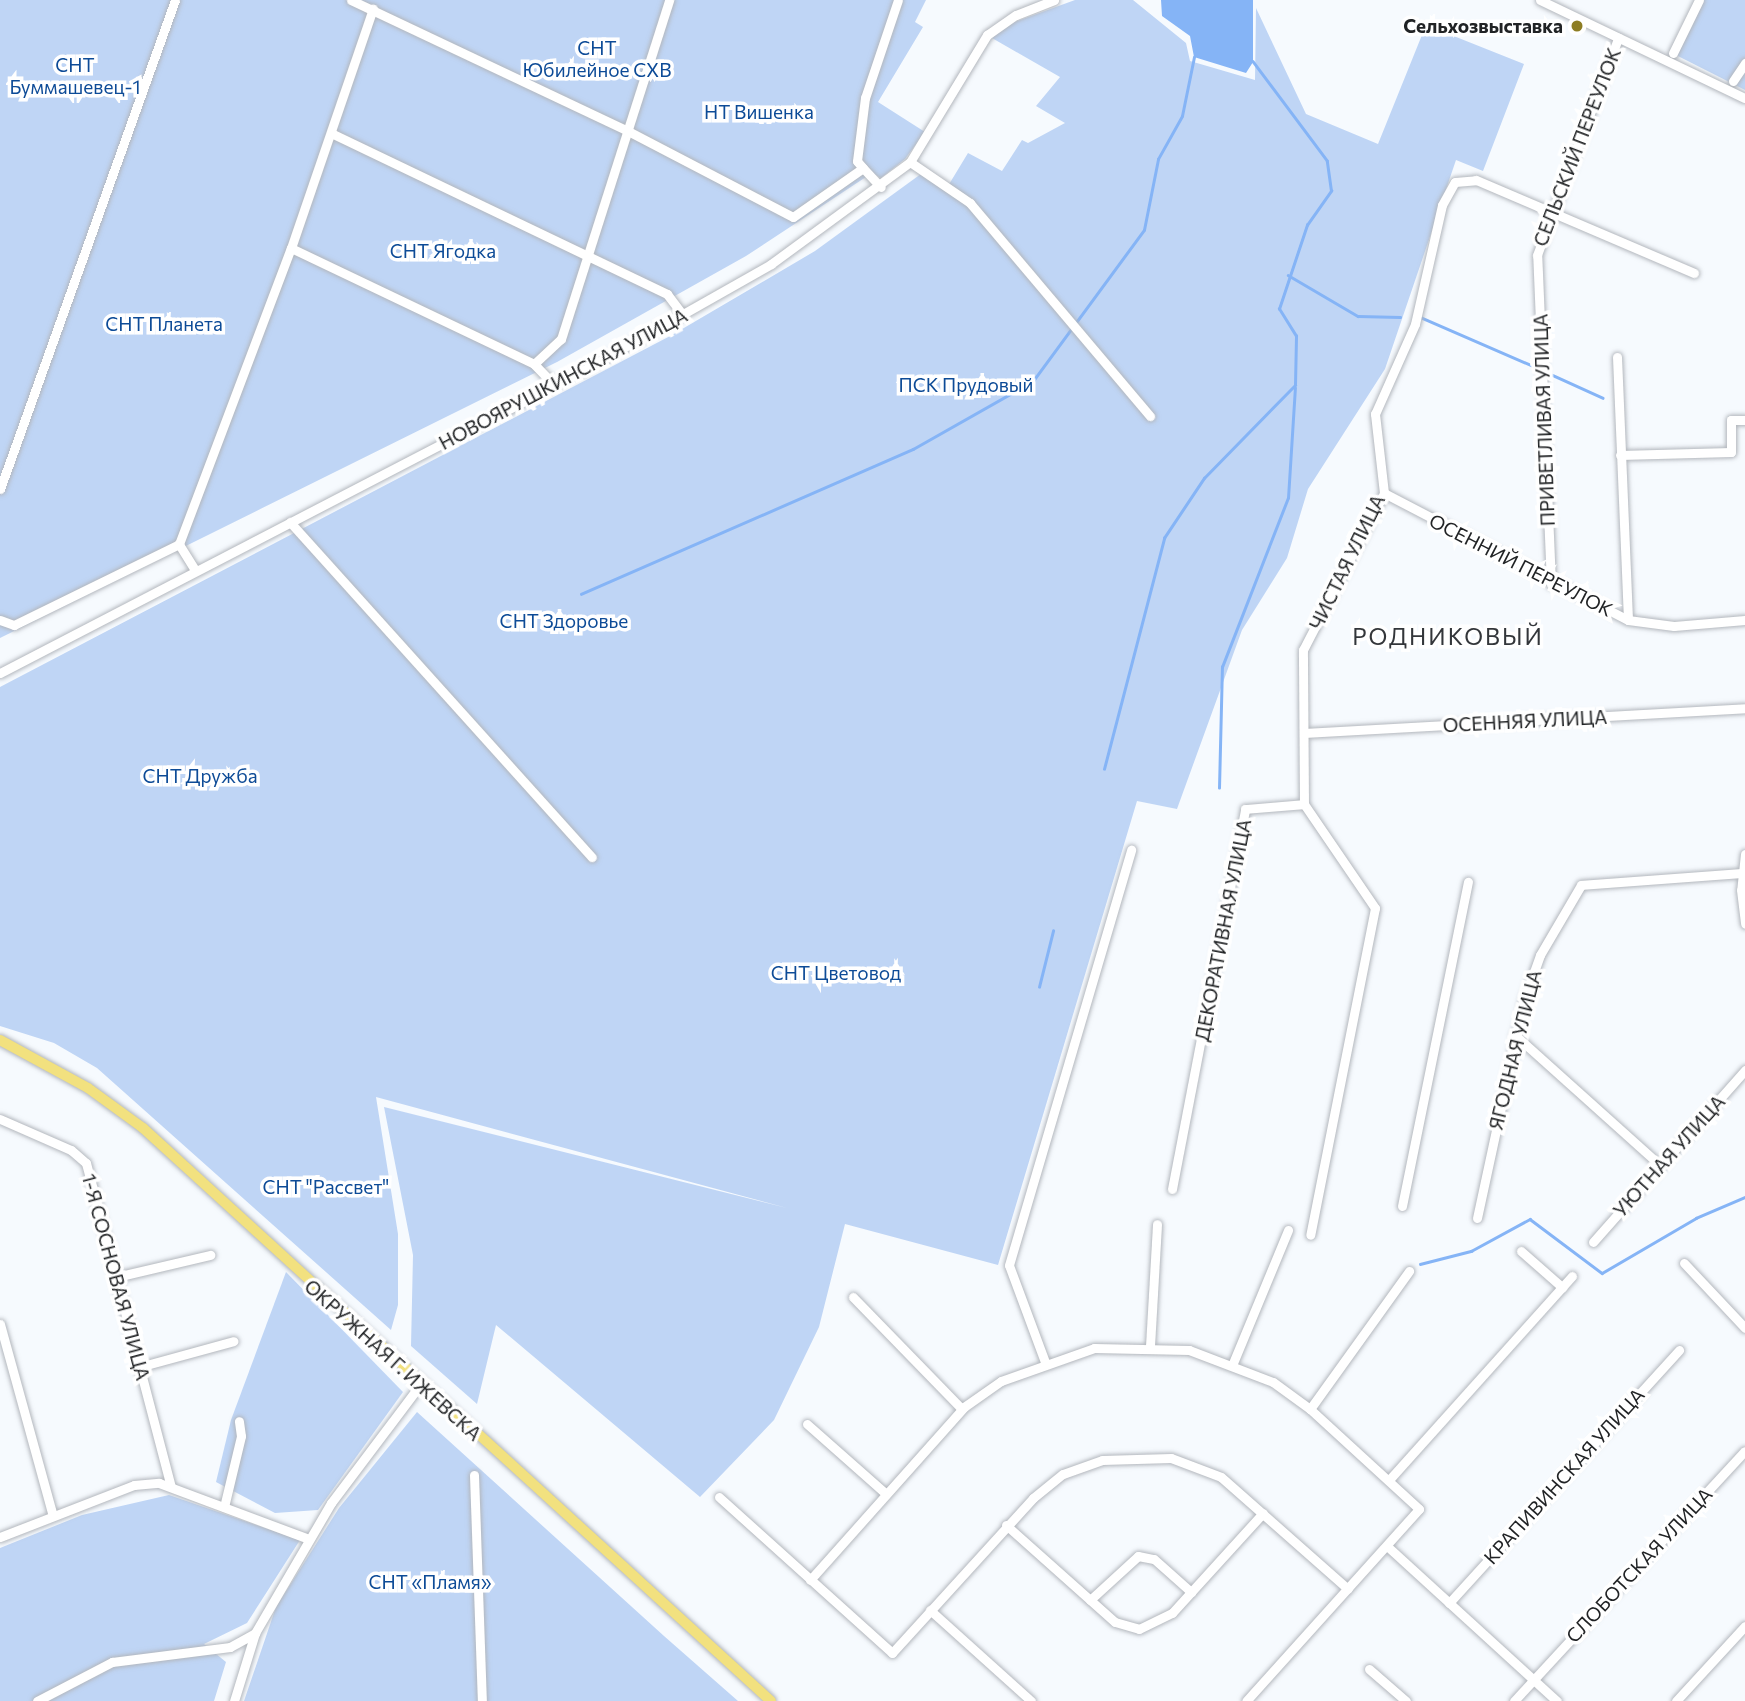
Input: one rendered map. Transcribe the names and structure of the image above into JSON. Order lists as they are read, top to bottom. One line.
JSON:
{"streets":{"main road":["ОКРУЖНАЯ Г. ИЖЕВСКА"],"street":["СЕЛЬСКИЙ ПЕРЕУЛОК","НОВОЯРУШКИНСКАЯ УЛИЦА","ПРИВЕТЛИВАЯ УЛИЦА","ЧИСТАЯ УЛИЦА","ОСЕННИЙ ПЕРЕУЛОК","ОСЕННЯЯ УЛИЦА","ДЕКОРАТИВНАЯ УЛИЦА","ЯГОДНАЯ УЛИЦА","УЮТНАЯ УЛИЦА","1-Я СОСНОВАЯ УЛИЦА","КРАПИВИНСКАЯ УЛИЦА","СЛОБОТСКАЯ УЛИЦА"]},"crossings":[["СЕЛЬСКИЙ ПЕРЕУЛОК","ПРИВЕТЛИВАЯ УЛИЦА"],["СЕЛЬСКИЙ ПЕРЕУЛОК","ЧИСТАЯ УЛИЦА"],["ПРИВЕТЛИВАЯ УЛИЦА","ОСЕННИЙ ПЕРЕУЛОК"],["ЧИСТАЯ УЛИЦА","ОСЕННИЙ ПЕРЕУЛОК"],["ЧИСТАЯ УЛИЦА","ОСЕННЯЯ УЛИЦА"],["ЧИСТАЯ УЛИЦА","ДЕКОРАТИВНАЯ УЛИЦА"]],"districts":["РОДНИКОВЫЙ"],"parks":["СНТ Юбилейное СХВ","СНТ Буммашевец-1","НТ Вишенка","СНТ Ягодка","СНТ Планета","ПСК Прудовый","СНТ Здоровье","СНТ Дружба","СНТ Цветовод","СНТ \"Рассвет\"","СНТ «Пламя»"],"places":["Сельхозвыставка"]}
